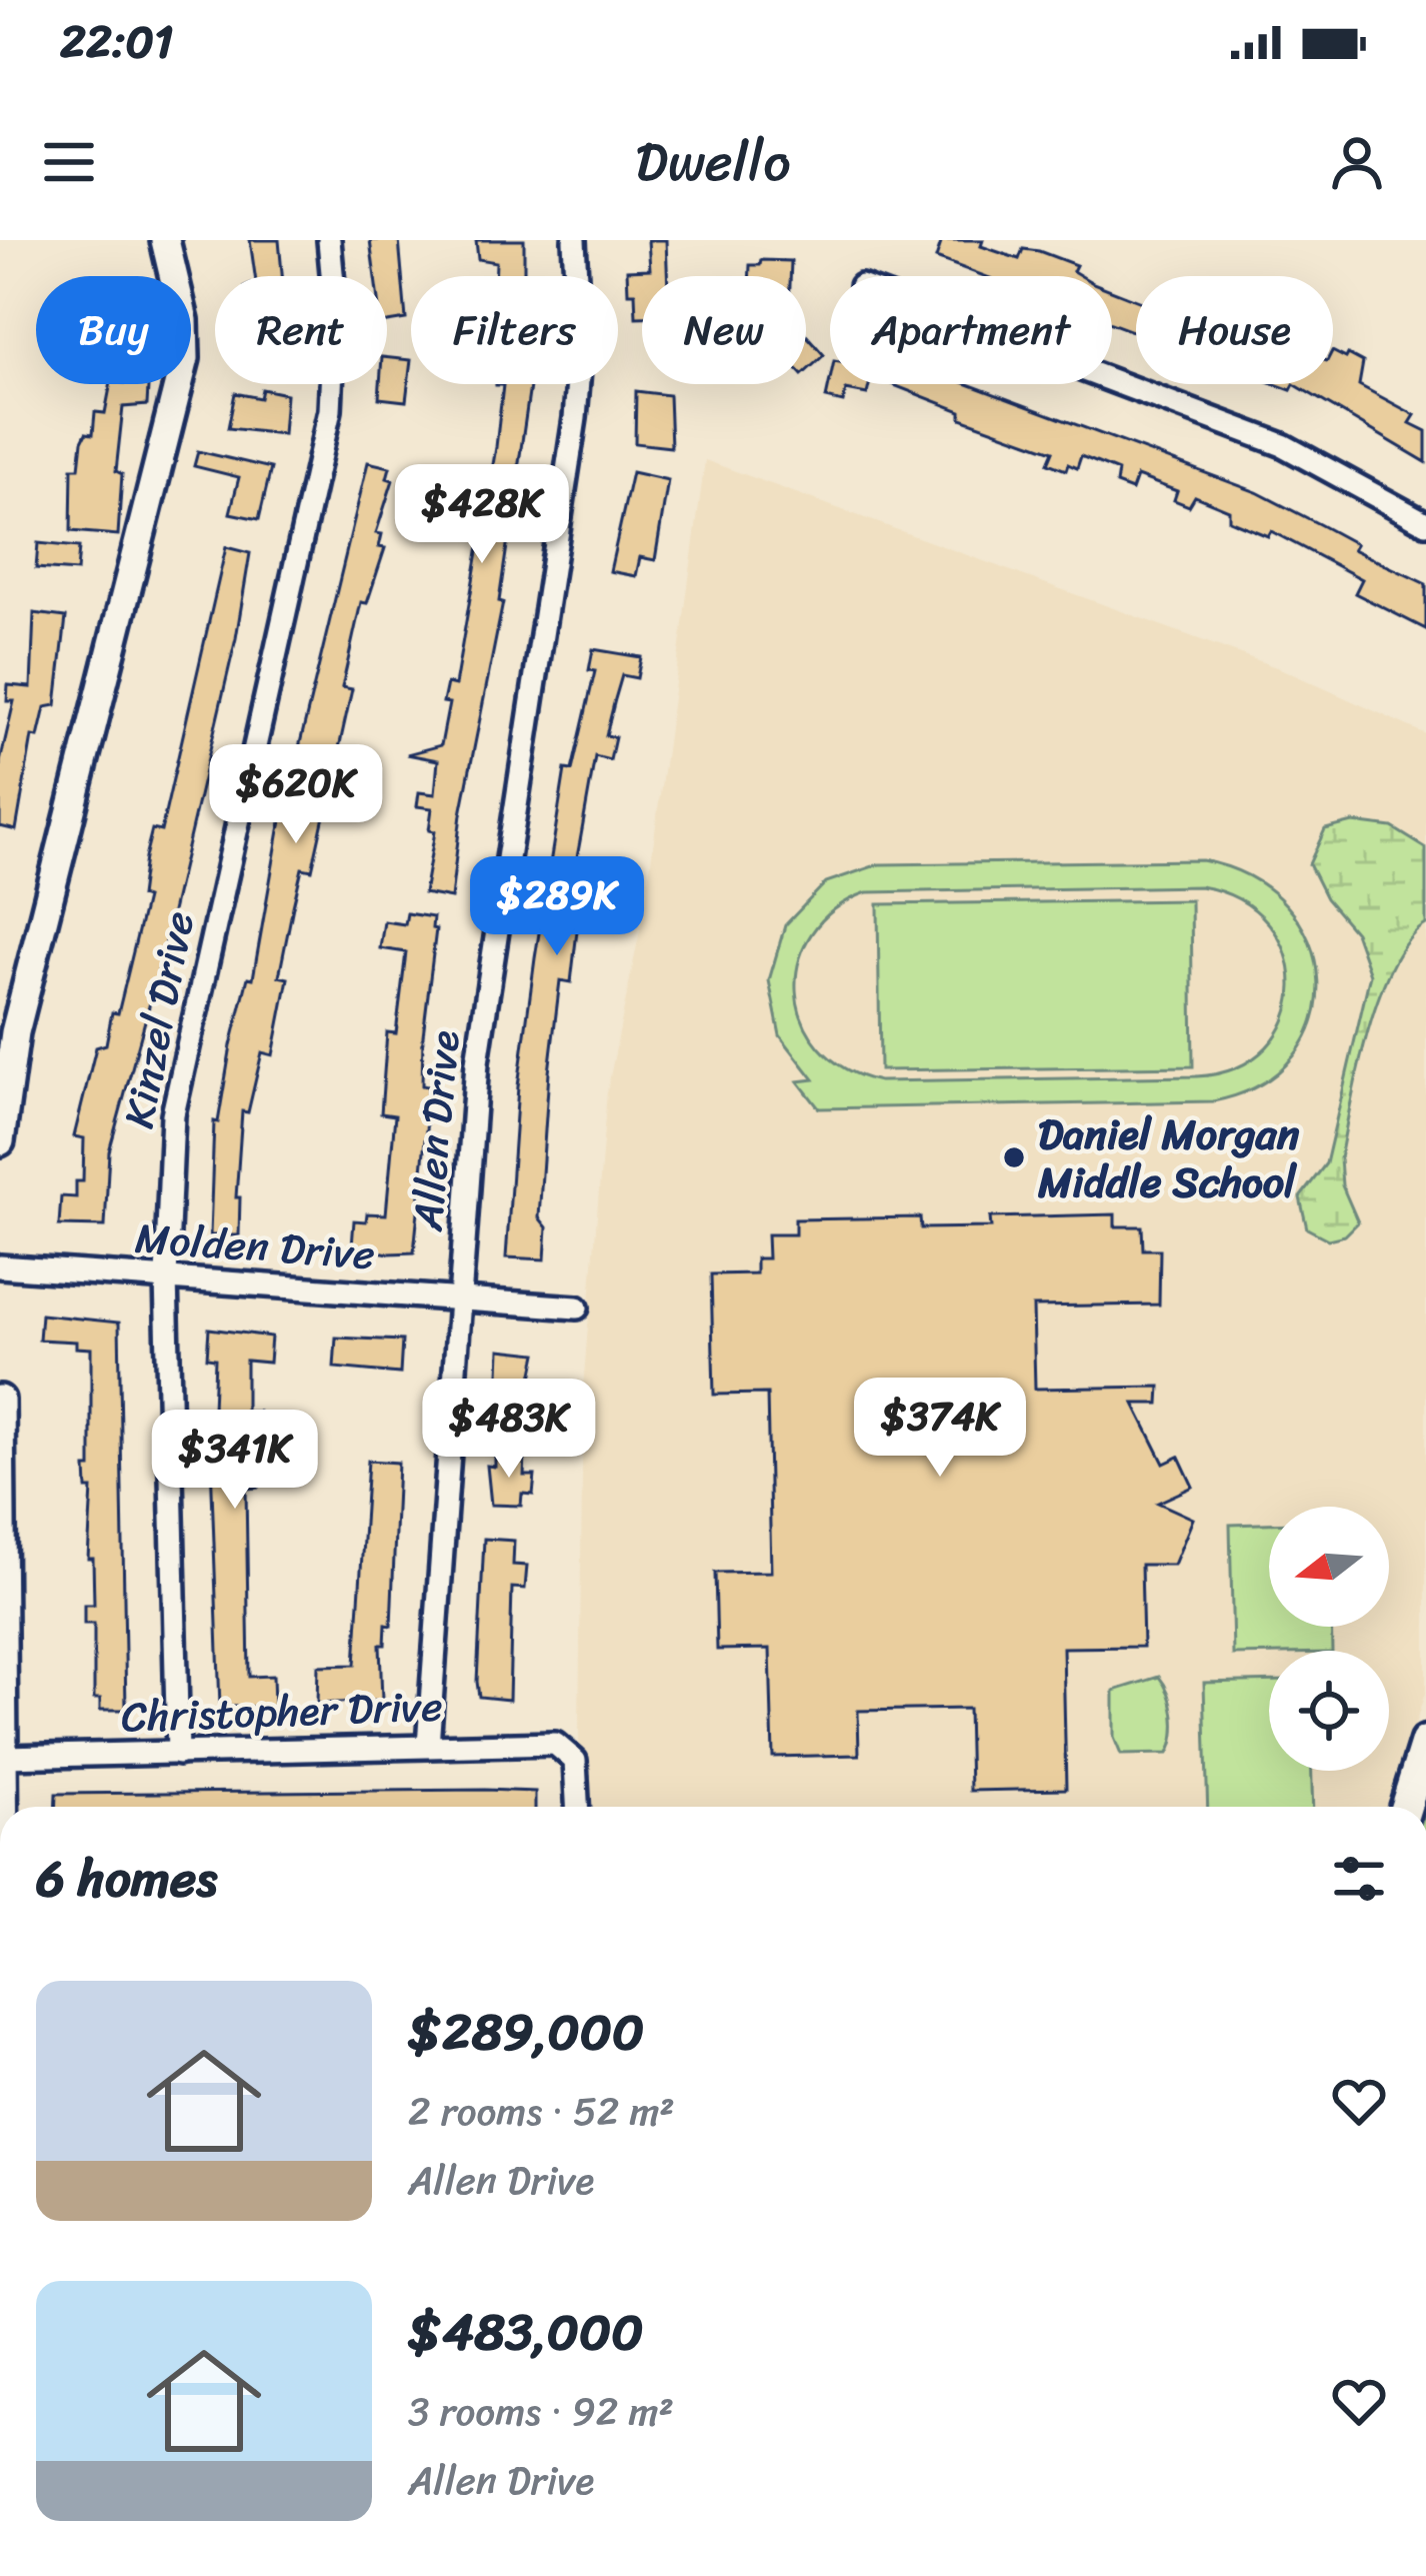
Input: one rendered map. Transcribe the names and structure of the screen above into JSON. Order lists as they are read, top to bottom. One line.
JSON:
{"streets":{"street":["Kinzel Drive","Allen Drive","Molden Drive","Christopher Drive"]},"crossings":[["Kinzel Drive","Molden Drive"],["Kinzel Drive","Christopher Drive"],["Allen Drive","Molden Drive"],["Allen Drive","Christopher Drive"]],"places":["Daniel Morgan Middle School"],"north":"left","page":{"status":"22:01","header":"Dwello","chip":["Buy","Rent","Filters","New","Apartment","House"],"price":["$428K","$620K","$289K","$374K","$483K","$341K"],"heading":"6 homes","list":[{"name":"$289,000","note":"2 rooms · 52 m² · Allen Drive"},{"name":"$483,000","note":"3 rooms · 92 m² · Allen Drive"}]}}
